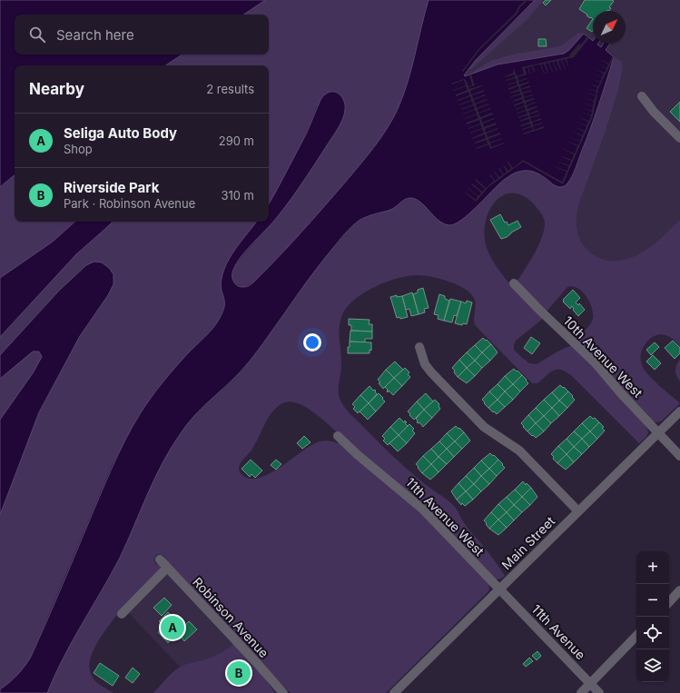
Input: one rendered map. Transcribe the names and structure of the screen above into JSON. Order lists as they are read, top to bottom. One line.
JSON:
{"streets":{"street":["10th Avenue West","11th Avenue West","Main Street","Robinson Avenue","11th Avenue"]},"crossings":[["10th Avenue West","Main Street"],["11th Avenue West","Main Street"],["11th Avenue West","11th Avenue"],["Main Street","11th Avenue"]],"north":"top right","page":{"search":"Search here","heading":["Nearby","2 results"],"list":[{"mark":"A","name":"Seliga Auto Body","note":"Shop","value":"290 m"},{"mark":"B","name":"Riverside Park","note":"Park · Robinson Avenue","value":"310 m"}],"map_buttons":["+","−"],"pins":["A","B"]}}
